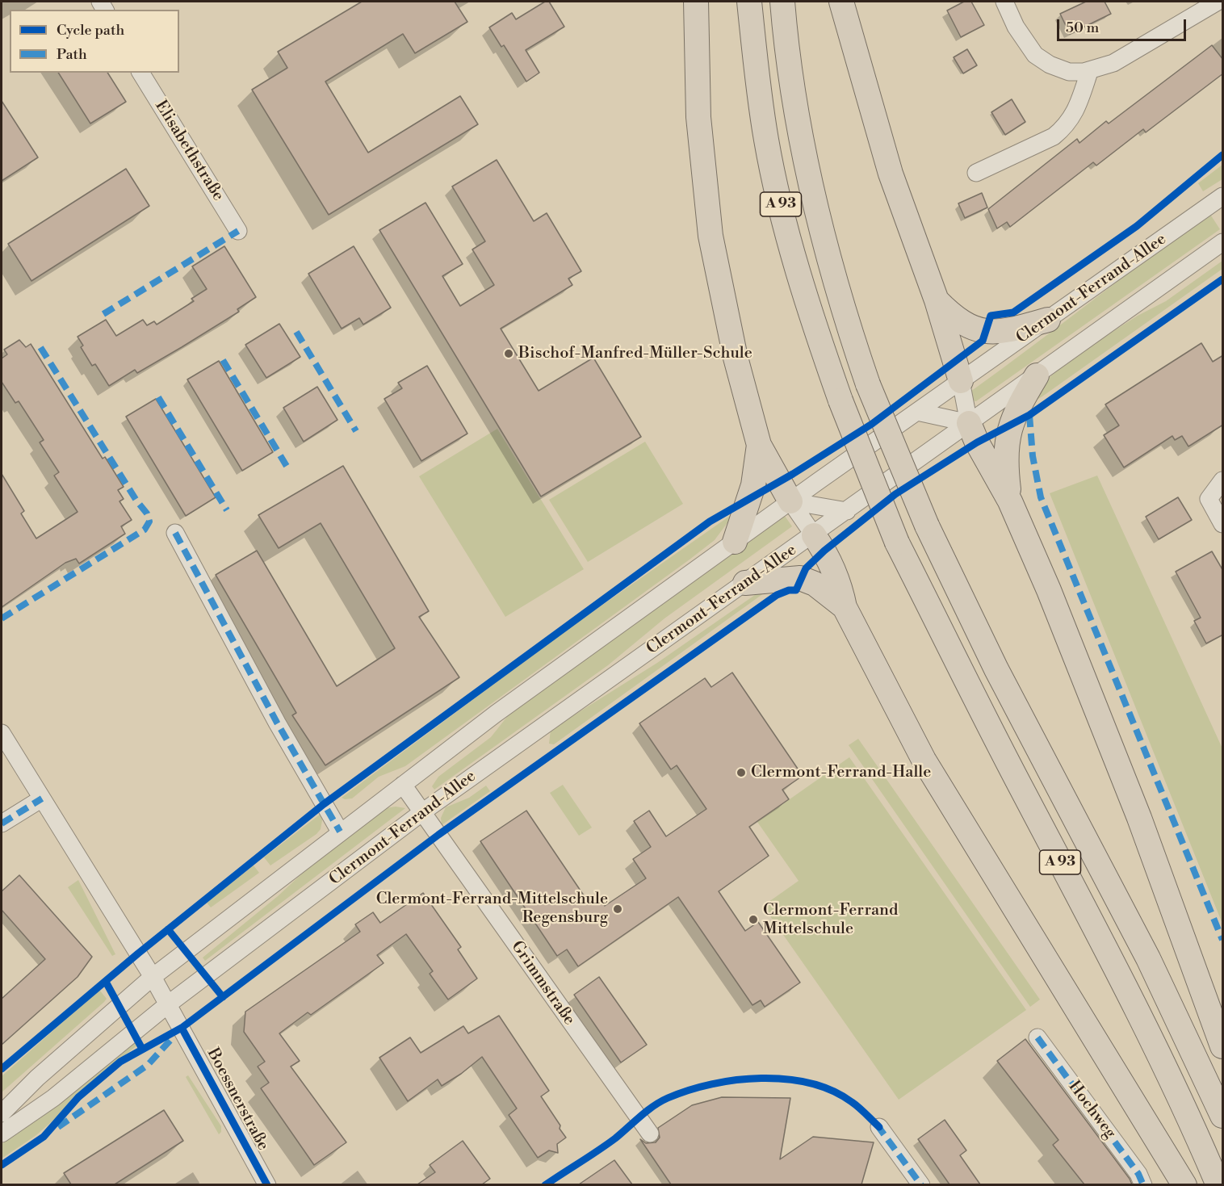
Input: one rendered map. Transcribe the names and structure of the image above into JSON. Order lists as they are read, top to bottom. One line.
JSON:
{"streets":{"highway":["A 93"],"street":["Elisabethstraße","Clermont-Ferrand-Allee","Grimmstraße","Boessnerstraße","Hochweg"]},"crossings":[["Clermont-Ferrand-Allee","Grimmstraße"],["Clermont-Ferrand-Allee","Boessnerstraße"]],"places":["Bischof-Manfred-Müller-Schule","Clermont-Ferrand-Halle","Clermont-Ferrand-Mittelschule Regensburg","Clermont-Ferrand Mittelschule"],"legend":["Cycle path","Path"],"scale_bar":"50 m"}
